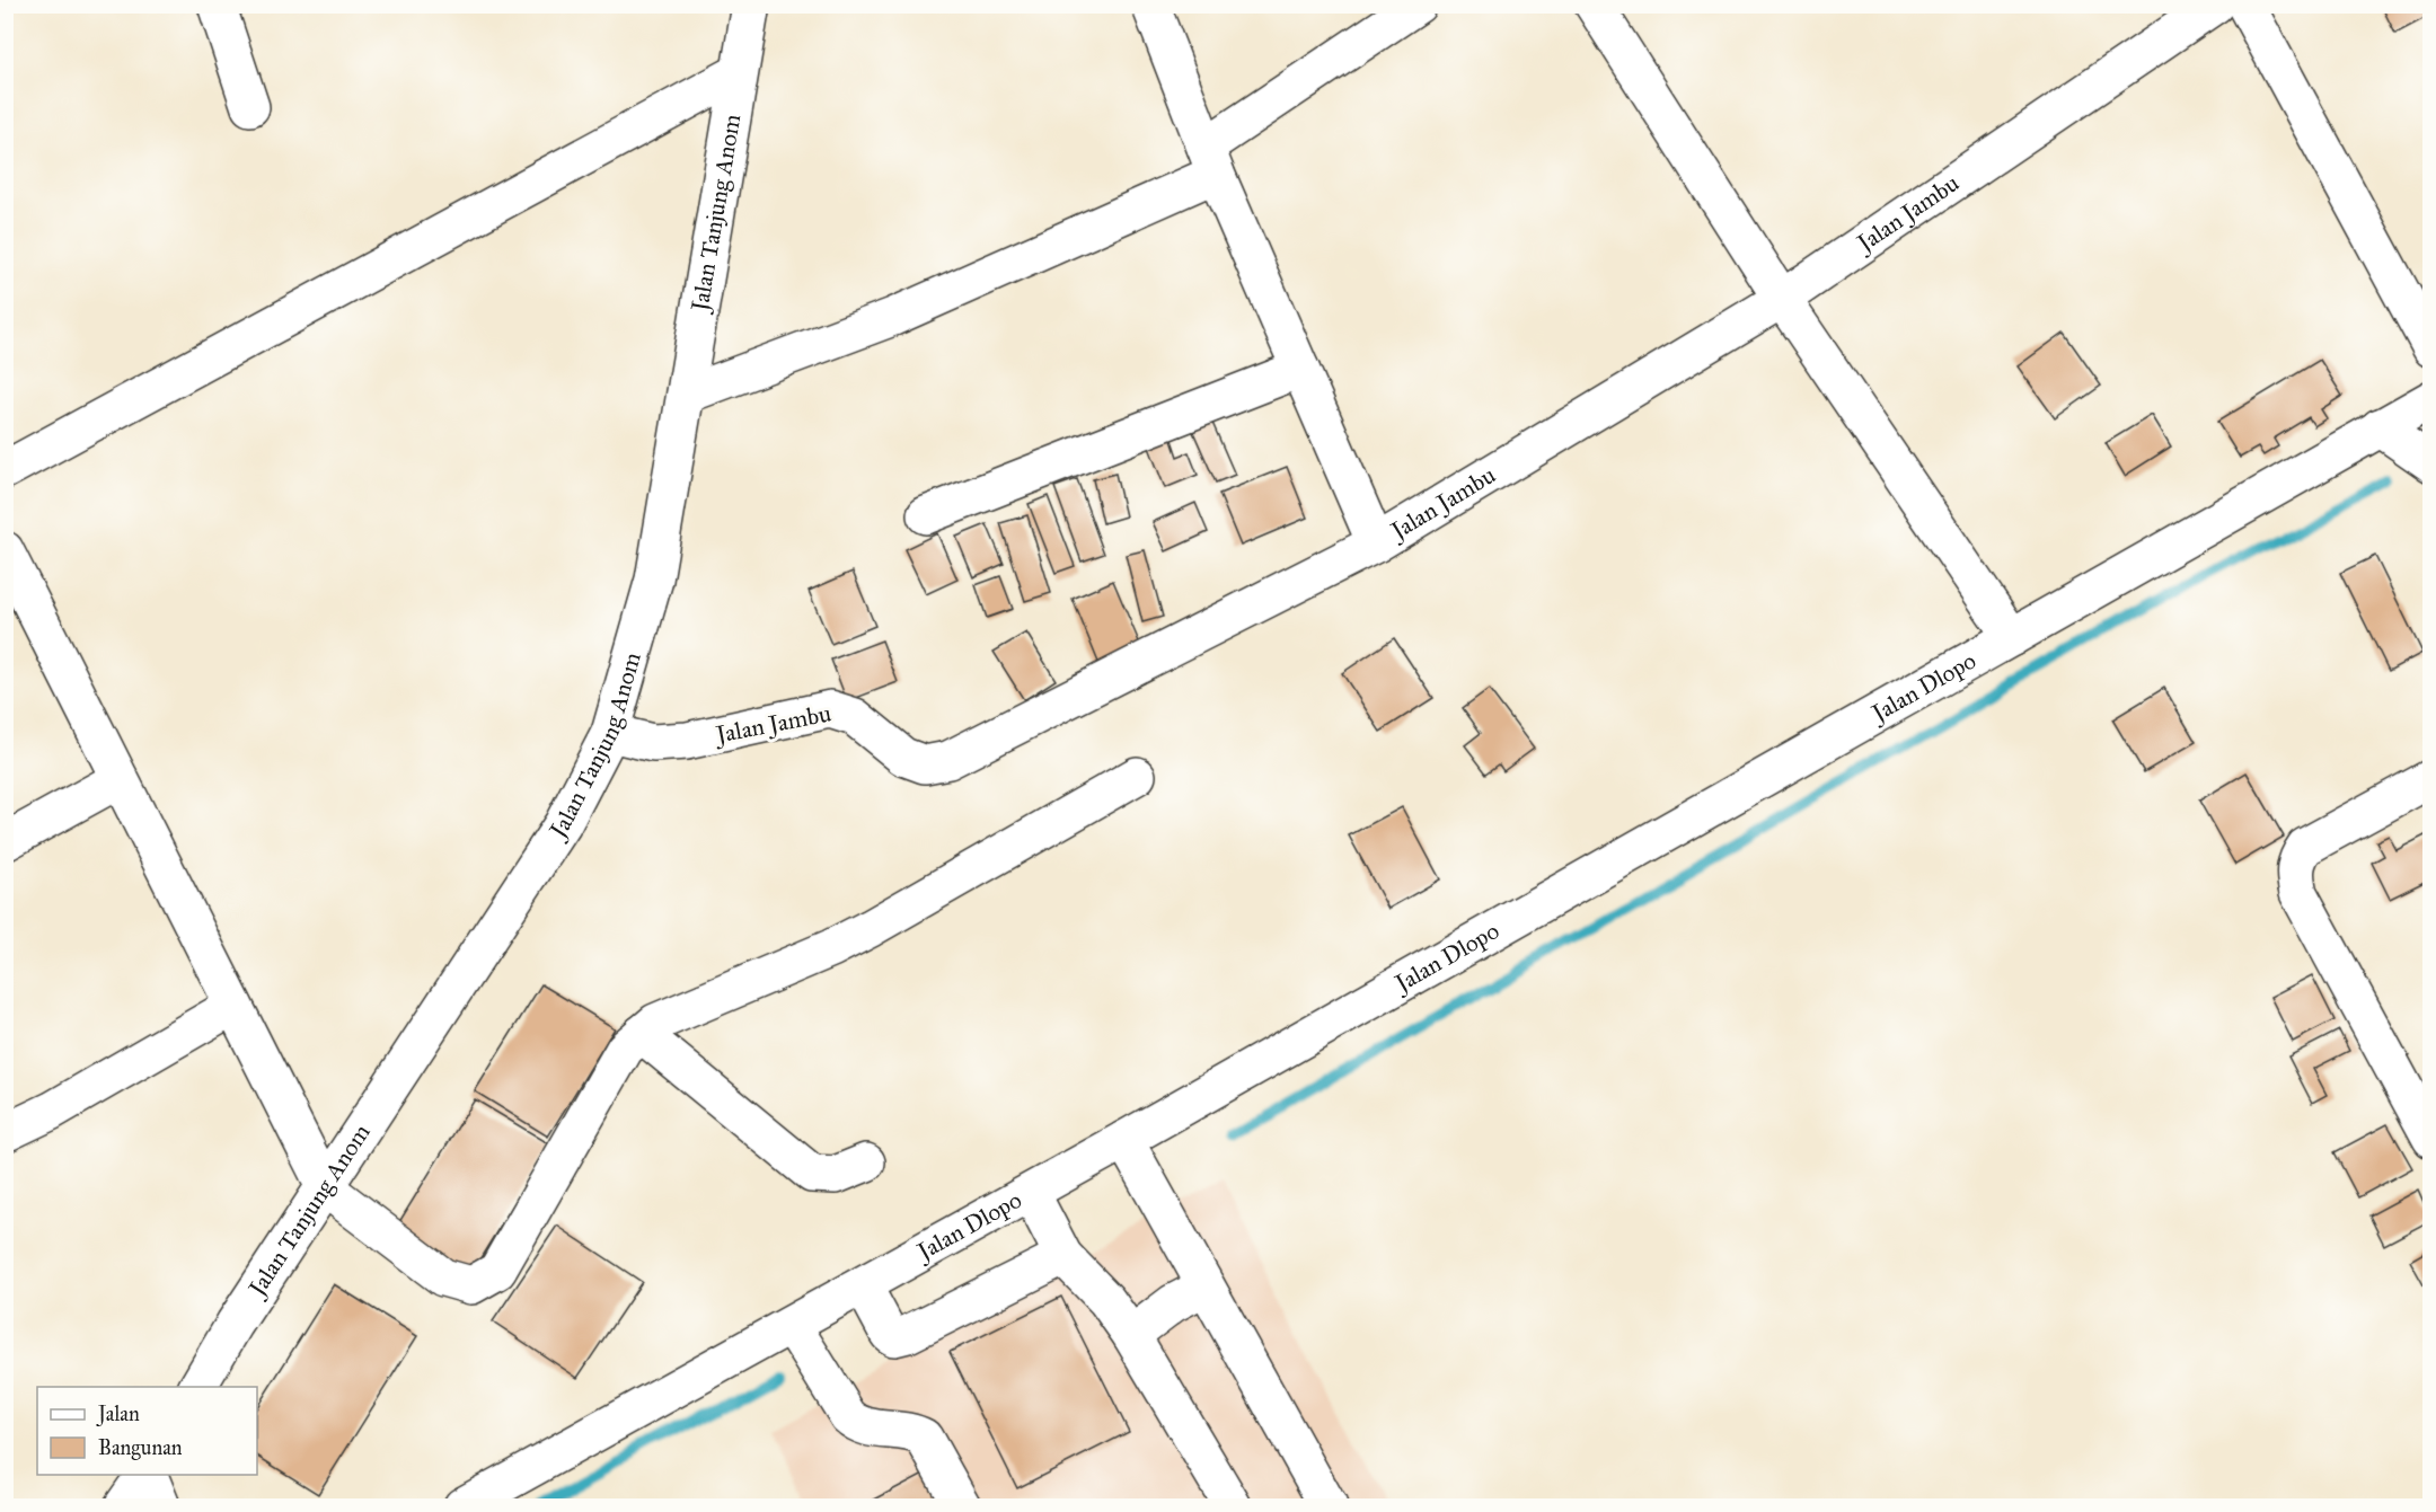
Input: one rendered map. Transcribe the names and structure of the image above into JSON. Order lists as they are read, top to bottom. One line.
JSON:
{"streets":{"street":["Jalan Tanjung Anom","Jalan Jambu","Jalan Dlopo"]},"crossings":[["Jalan Tanjung Anom","Jalan Jambu"]],"legend":["Jalan","Bangunan"]}
